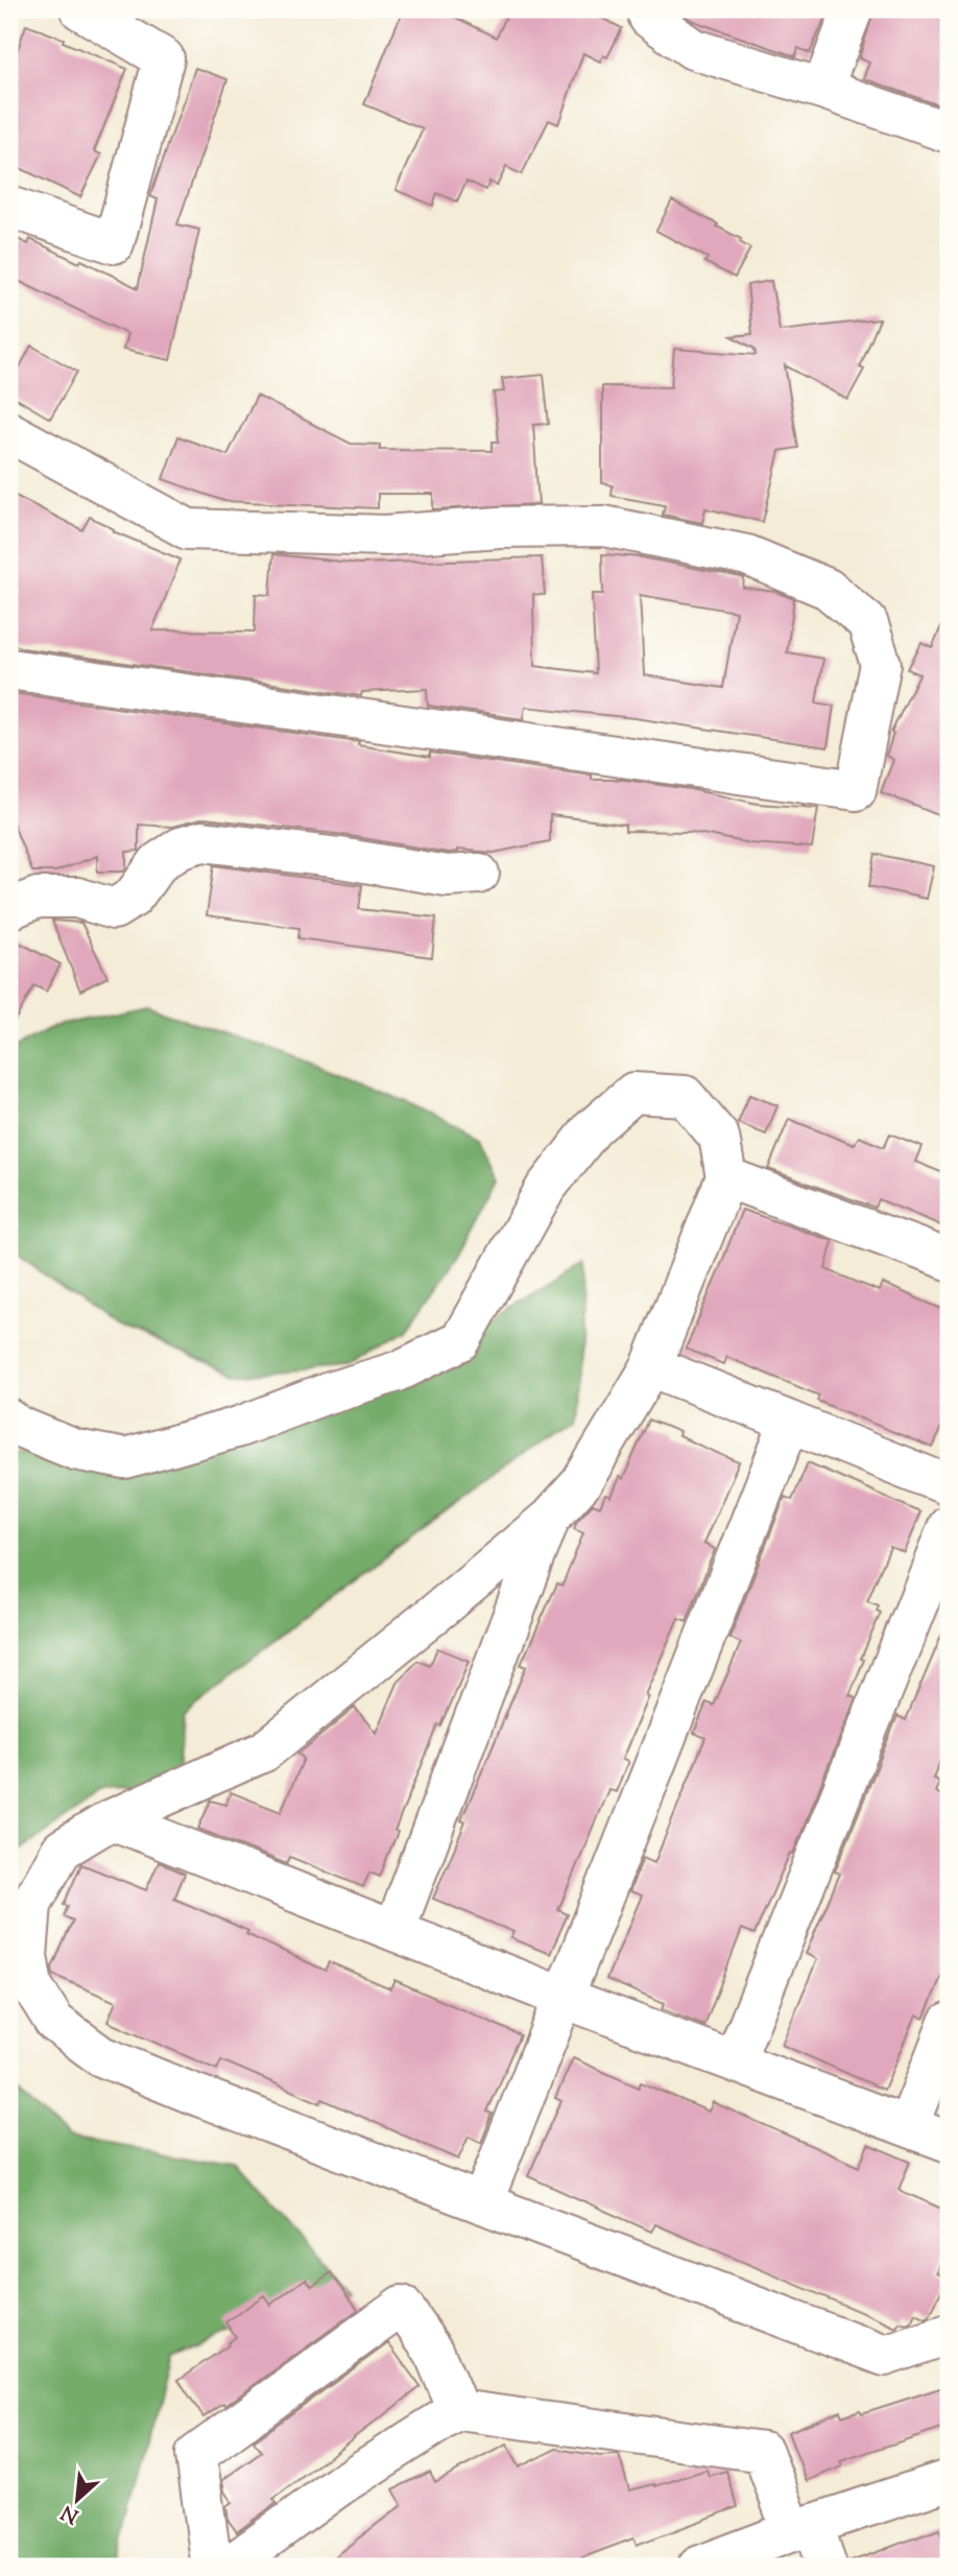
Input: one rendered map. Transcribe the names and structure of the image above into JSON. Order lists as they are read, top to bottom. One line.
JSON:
{"north":"bottom left"}
